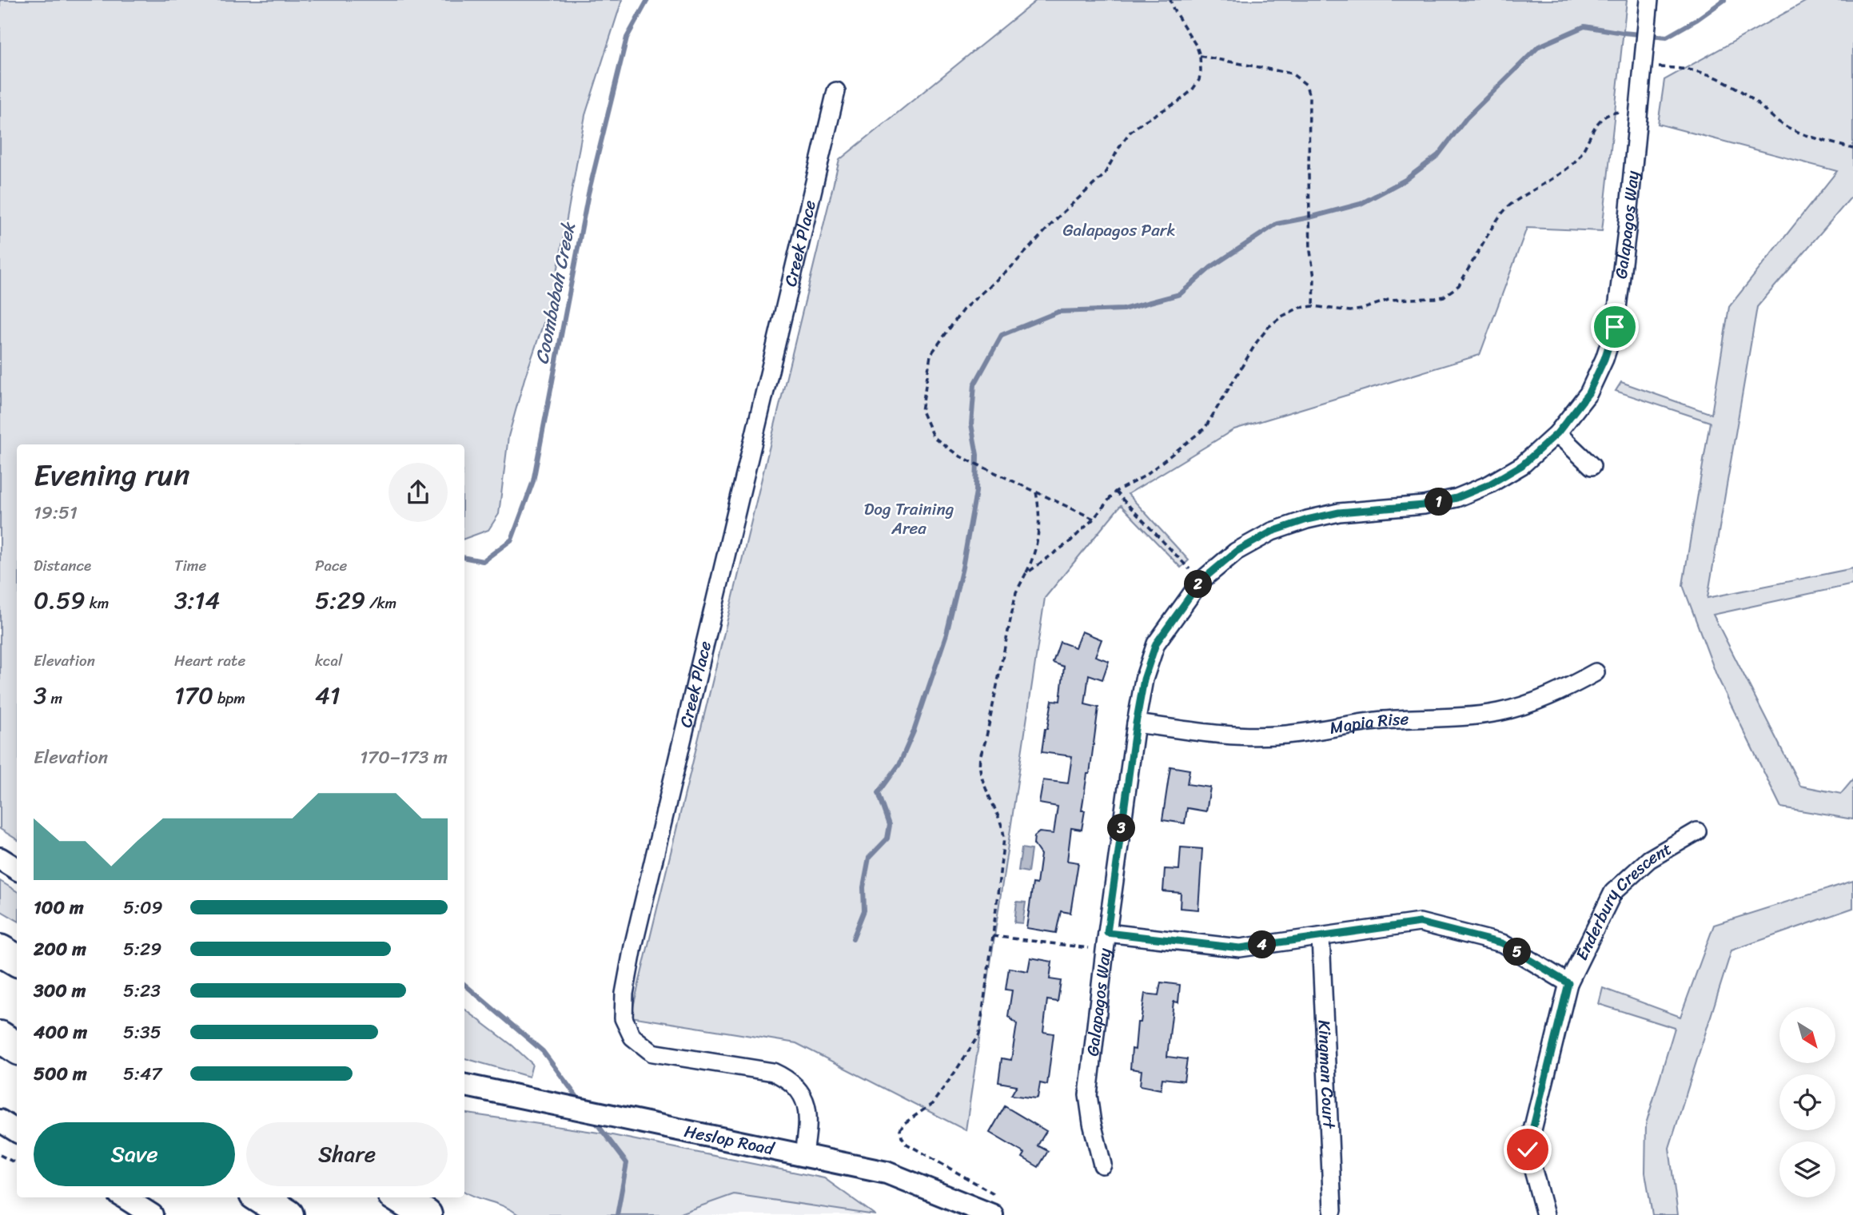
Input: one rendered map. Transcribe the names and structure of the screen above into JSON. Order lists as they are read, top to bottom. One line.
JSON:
{"streets":{"street":["Galapagos Way","Creek Place","Mapia Rise","Enderbury Crescent","Kingman Court","Heslop Road"]},"crossings":[["Galapagos Way","Mapia Rise"],["Creek Place","Heslop Road"]],"water":["Coombabah Creek"],"parks":["Galapagos Park","Dog Training Area"],"north":"bottom right","page":{"heading":["Evening run","19:51"],"pins":["1","2","3","4","5"],"stats":[["Distance","0.59 km"],["Time","3:14"],["Pace","5:29 /km"],["Elevation","3 m"],["Heart rate","170 bpm"],["kcal","41"]],"chart":["Elevation","170–173 m"],"list":[{"name":"100 m","note":"5:09"},{"name":"200 m","note":"5:29"},{"name":"300 m","note":"5:23"},{"name":"400 m","note":"5:35"},{"name":"500 m","note":"5:47"}],"buttons":["Save","Share"]}}
